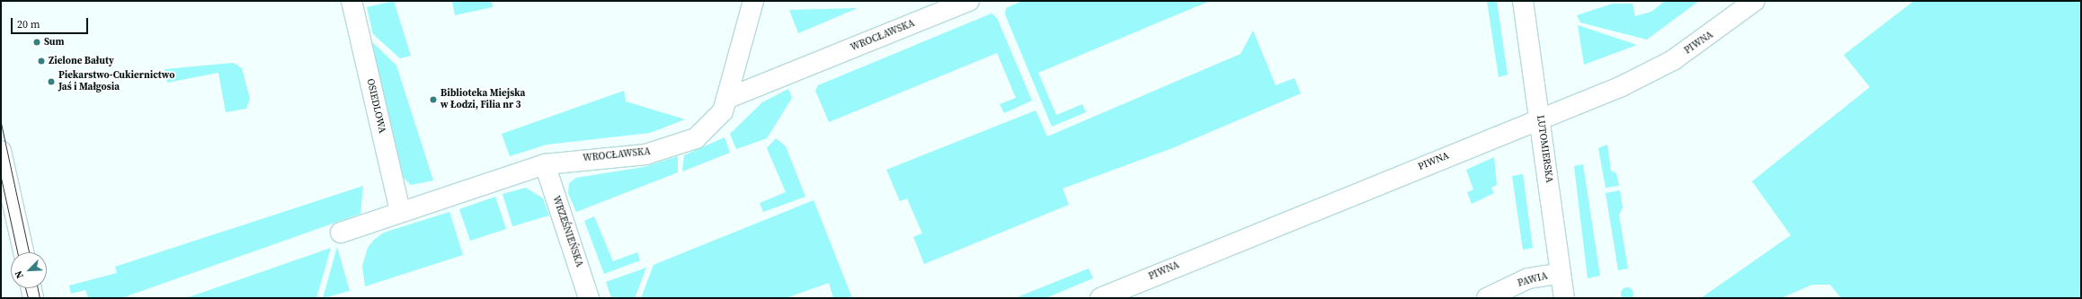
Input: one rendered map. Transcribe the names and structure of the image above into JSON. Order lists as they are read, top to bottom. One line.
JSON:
{"streets":{"street":["WROCŁAWSKA","PIWNA","OSIEDLOWA","LUTOMIERSKA","WRZEŚNIEŃSKA","PAWIA"]},"crossings":[["WROCŁAWSKA","OSIEDLOWA"],["WROCŁAWSKA","WRZEŚNIEŃSKA"],["PIWNA","LUTOMIERSKA"],["LUTOMIERSKA","PAWIA"]],"places":["Sum","Zielone Bałuty","Piekarstwo-Cukiernictwo Jaś i Małgosia","Biblioteka Miejska w Łodzi, Filia nr 3"],"scale_bar":"20 m","north":"bottom left"}
